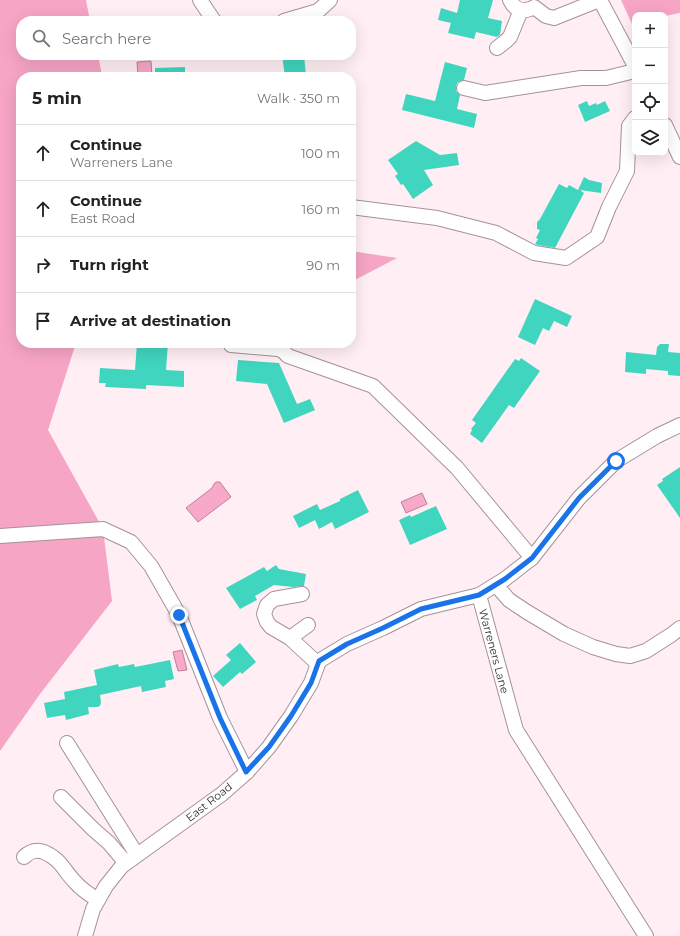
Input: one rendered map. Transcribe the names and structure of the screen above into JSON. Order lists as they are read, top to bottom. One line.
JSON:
{"streets":{"street":["Warreners Lane","East Road"]},"page":{"map_buttons":["+","−"],"search":"Search here","heading":["5 min","Walk · 350 m"],"list":[["Continue","Warreners Lane","100 m"],["Continue","East Road","160 m"],["Turn right","90 m"],"Arrive at destination"]}}
